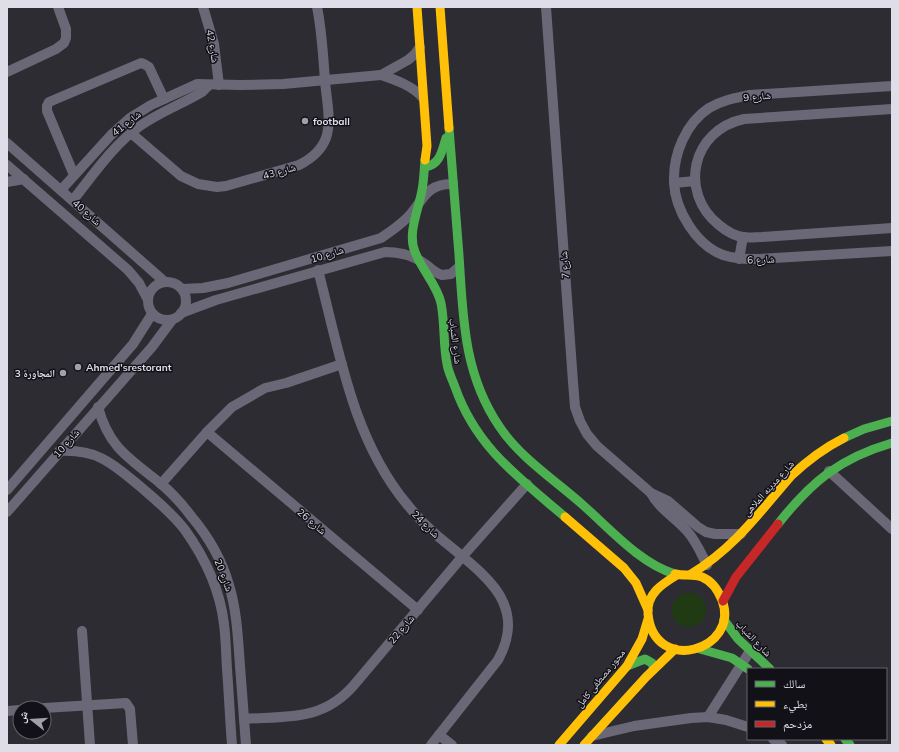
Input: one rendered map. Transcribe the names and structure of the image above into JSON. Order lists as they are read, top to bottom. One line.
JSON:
{"streets":{"street":["شارع 42","شارع 9","شارع 41","شارع 43","شارع 40","شارع 10","شارع 6","شارع 7","شارع الشباب","شارع مدينه الملاهى","شارع 26","شارع 24","شارع 20","شارع 22","محور مصطفى كامل"]},"crossings":[["شارع 42","شارع 41"],["شارع 9","شارع 6"],["شارع 41","شارع 43"],["شارع 41","شارع 40"],["شارع 41","شارع الشباب"],["شارع 40","شارع 10"],["شارع 10","شارع الشباب"],["شارع 10","شارع 24"],["شارع 10","شارع 20"],["شارع 7","شارع مدينه الملاهى"],["شارع الشباب","شارع مدينه الملاهى"],["شارع الشباب","شارع 22"],["شارع الشباب","محور مصطفى كامل"],["شارع مدينه الملاهى","محور مصطفى كامل"],["شارع 26","شارع 22"],["شارع 24","شارع 22"],["شارع 20","شارع 22"]],"places":["football","Ahmed'srestorant","المجاورة 3"],"legend":["سالك","بطيء","مزدحم"],"north":"left"}
